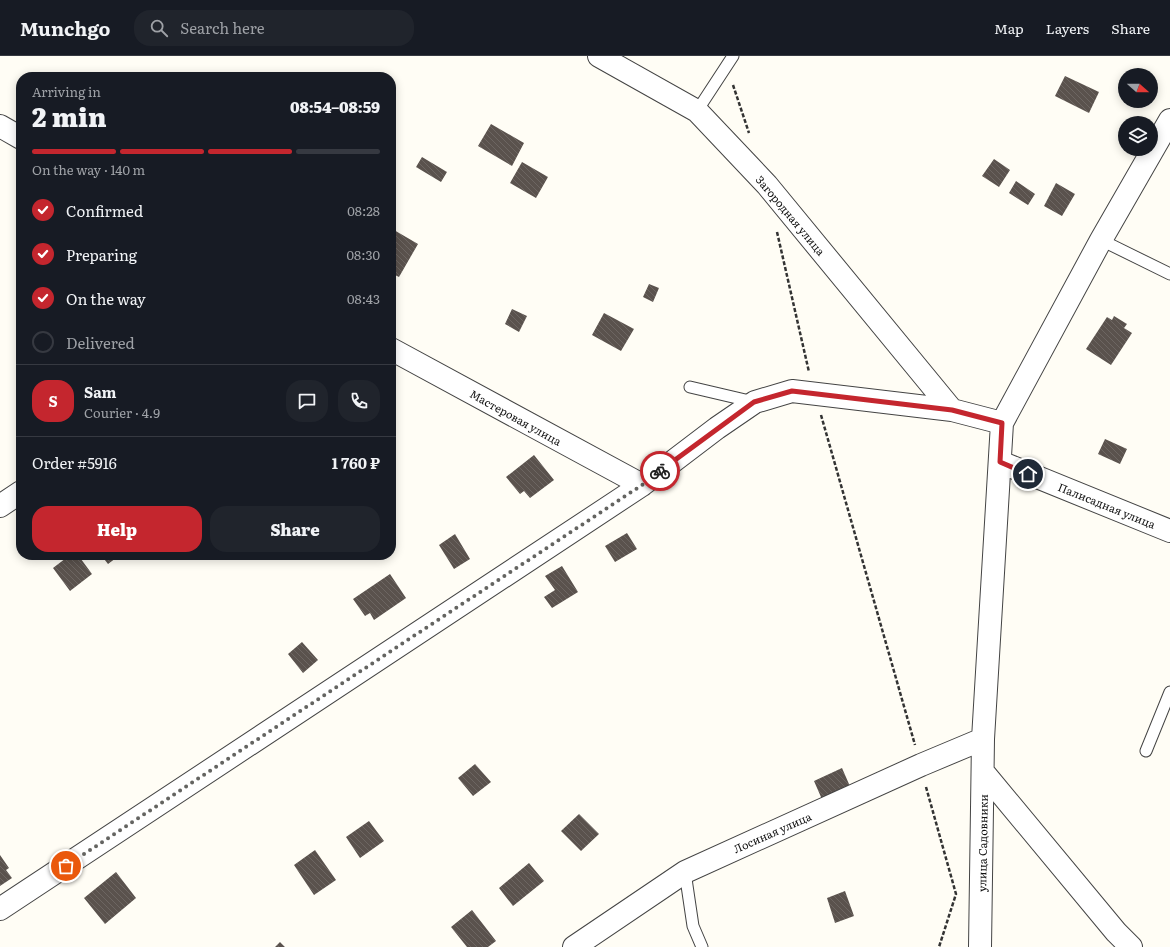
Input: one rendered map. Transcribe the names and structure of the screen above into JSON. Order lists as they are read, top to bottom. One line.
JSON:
{"streets":{"street":["Загородная улица","Мастеровая улица","Палисадная улица","Лосиная улица","улица Садовники"]},"crossings":[["Палисадная улица","улица Садовники"],["Лосиная улица","улица Садовники"]],"north":"right","page":{"header":"Munchgo","search":"Search here","nav":["Map","Layers","Share"],"heading":["2 min","Arriving in","08:54–08:59"],"panel":["Sam","Courier · 4.9","Order #5916","1 760 ₽"],"bar":"On the way · 140 m","list":[["Confirmed","08:28"],["Preparing","08:30"],["On the way","08:43"],"Delivered"],"round":"S","buttons":["Help","Share"]}}
